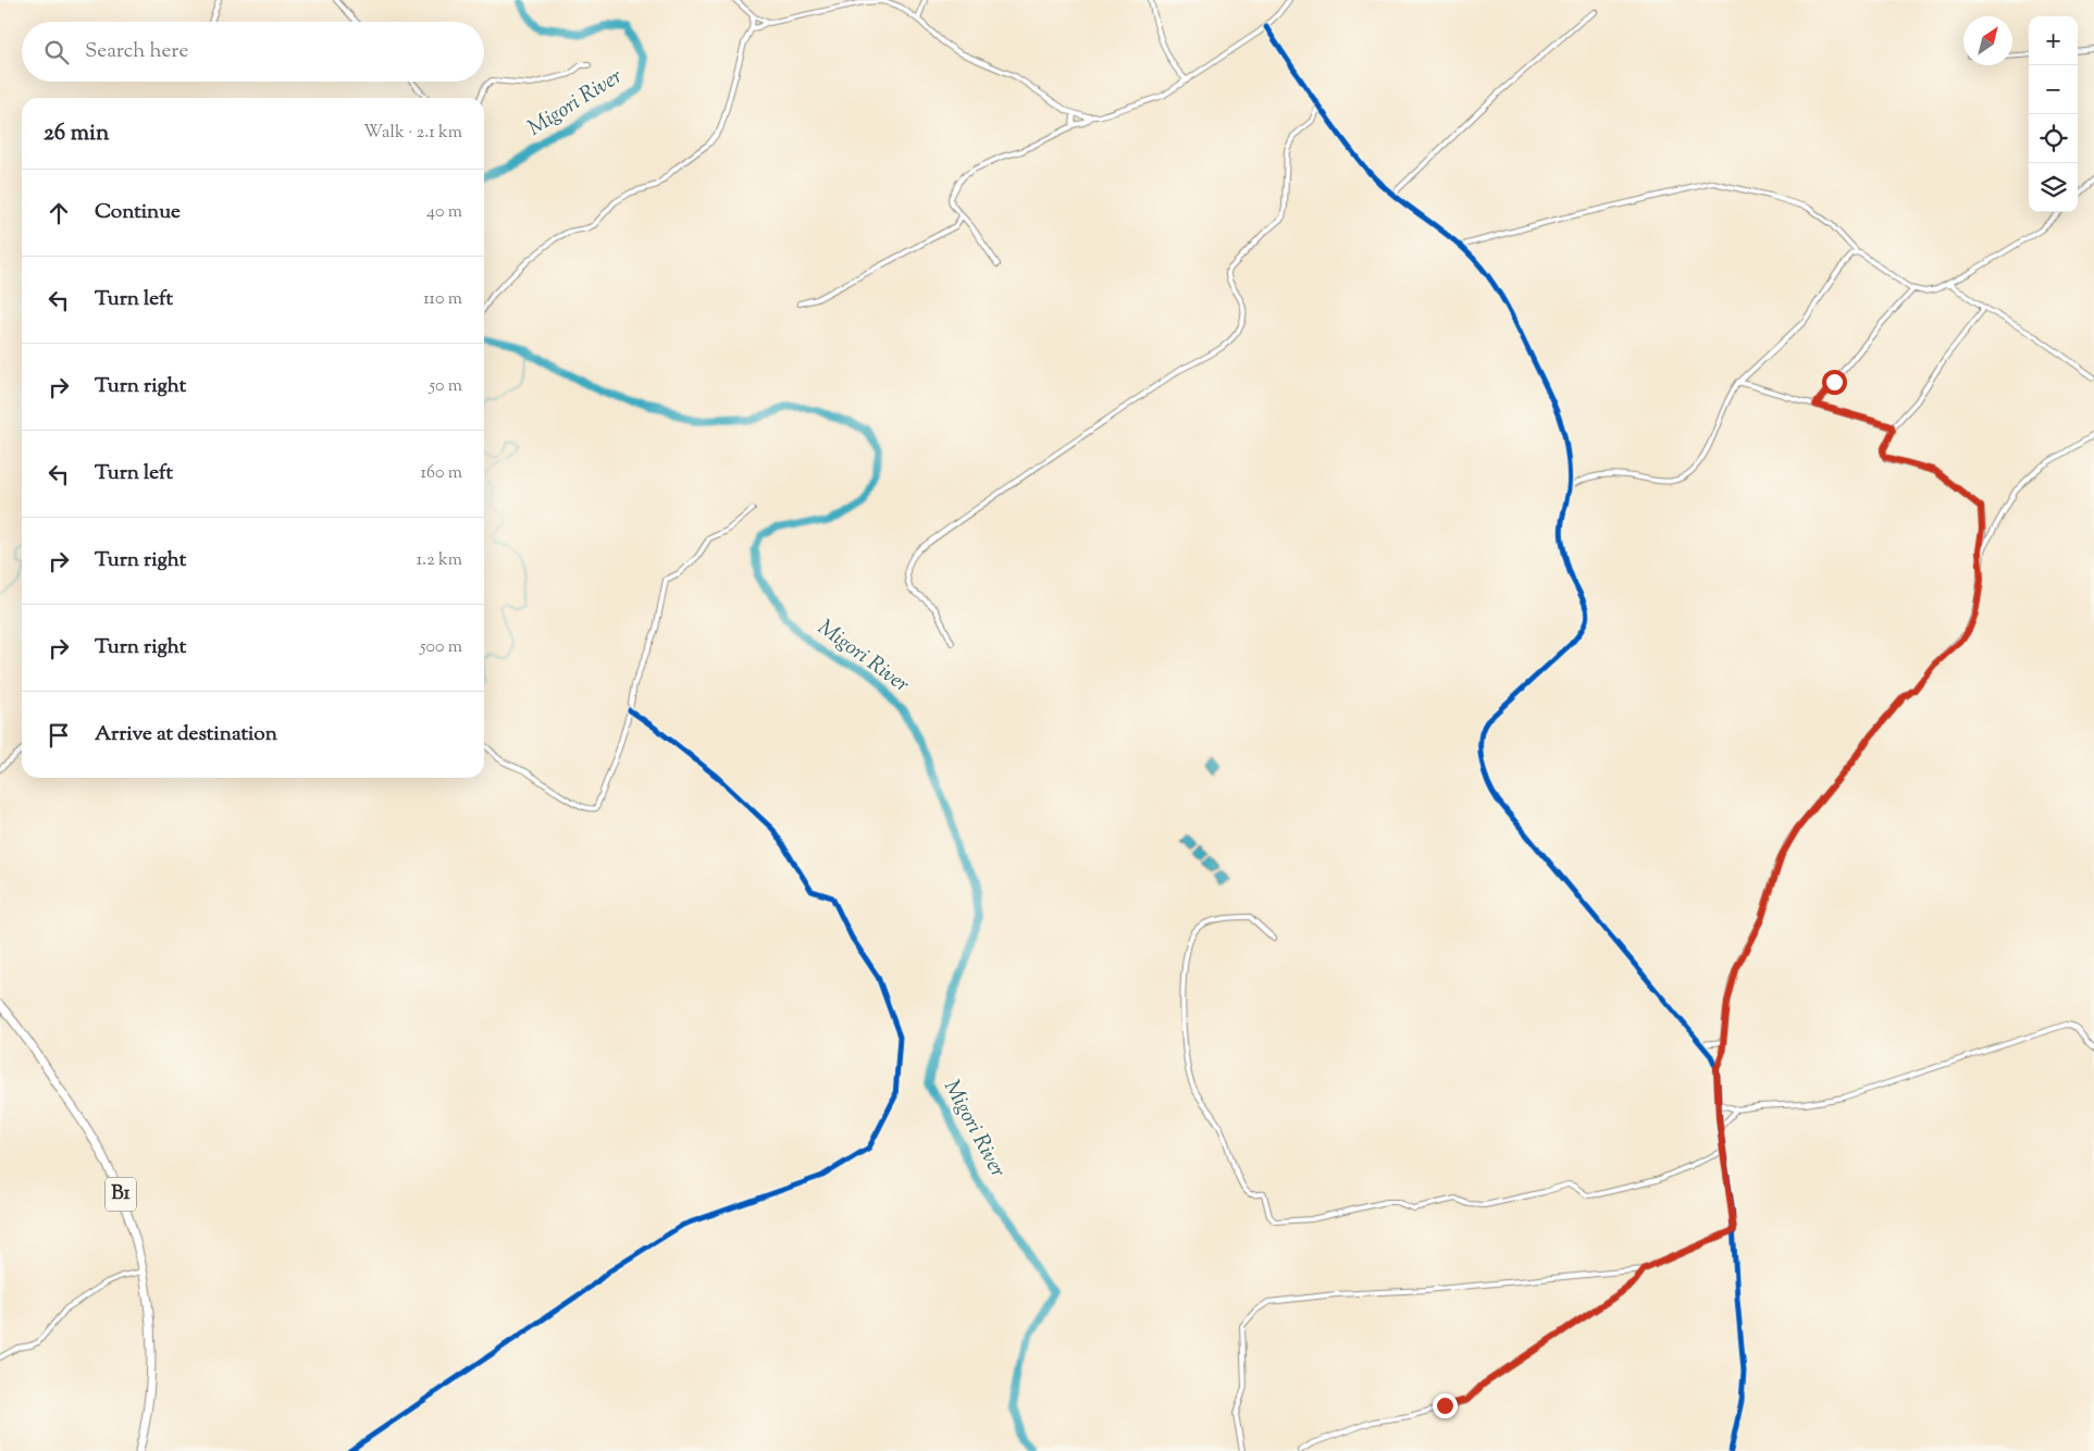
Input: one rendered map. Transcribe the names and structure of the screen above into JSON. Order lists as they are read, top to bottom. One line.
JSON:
{"streets":{"highway":["B1"]},"water":["Migori River"],"north":"top right","page":{"map_buttons":["+","−"],"search":"Search here","heading":["26 min","Walk · 2.1 km"],"list":[["Continue","40 m"],["Turn left","110 m"],["Turn right","50 m"],["Turn left","160 m"],["Turn right","1.2 km"],["Turn right","500 m"],"Arrive at destination"]}}
